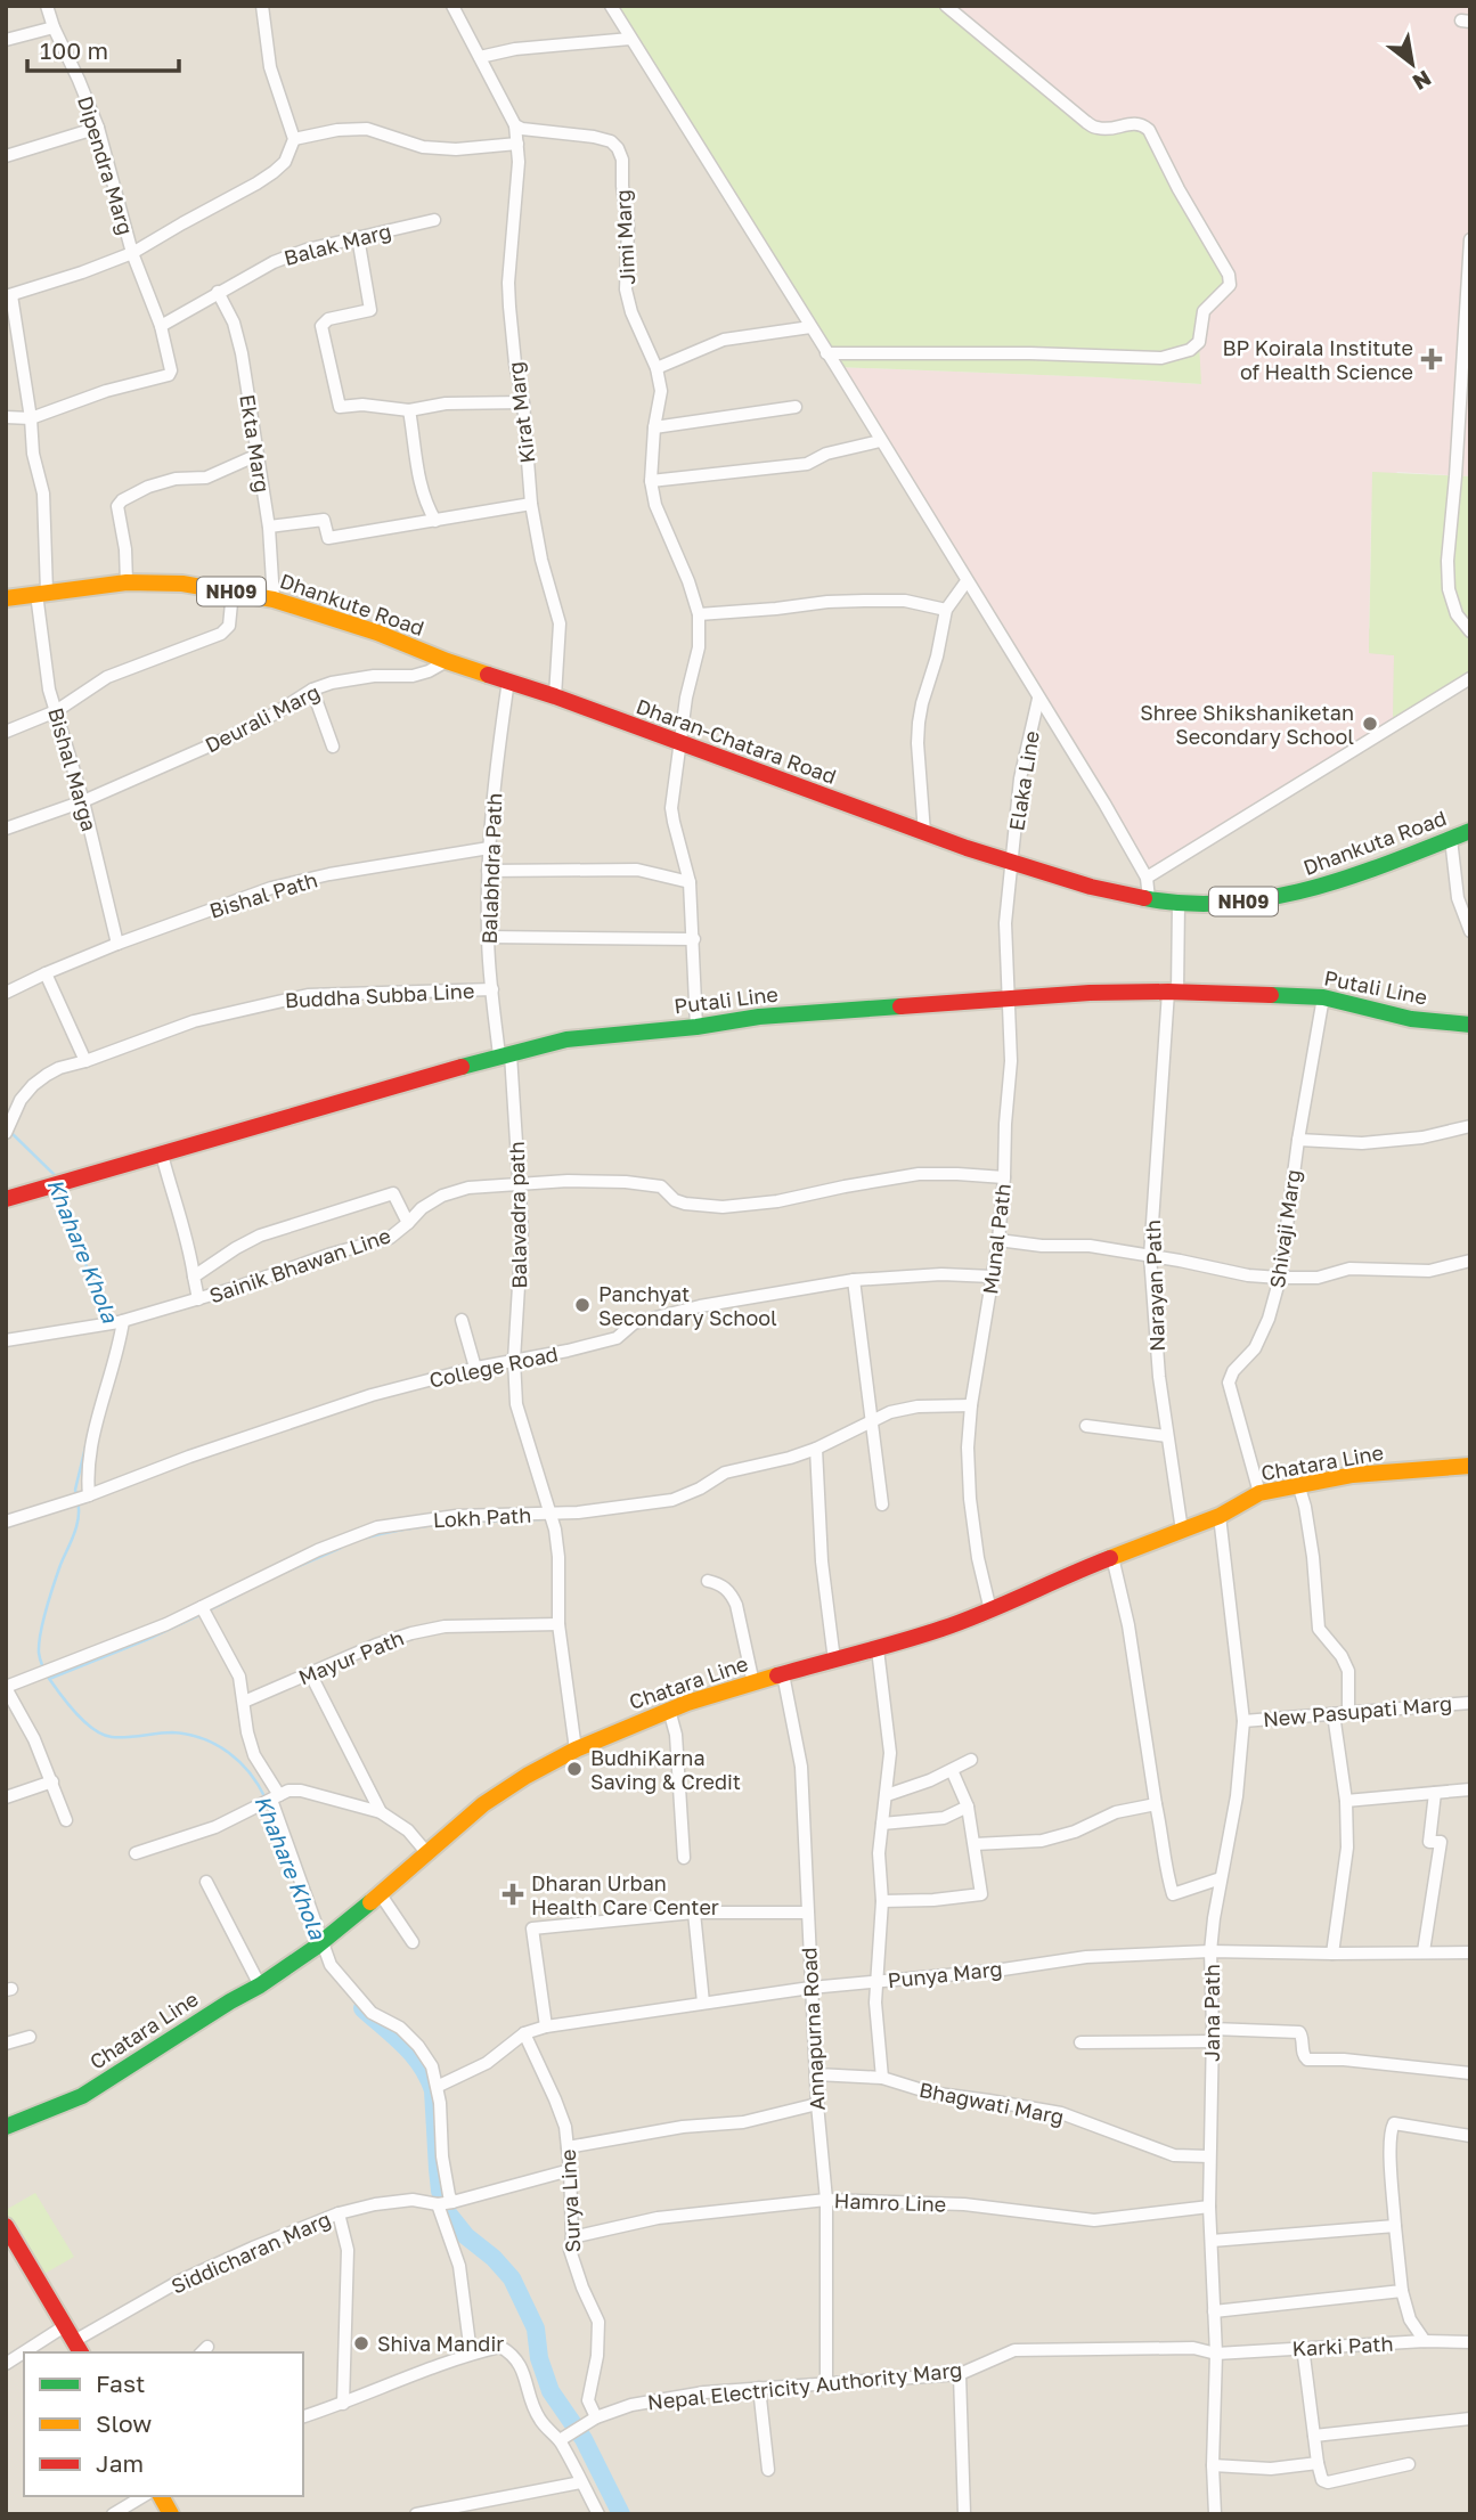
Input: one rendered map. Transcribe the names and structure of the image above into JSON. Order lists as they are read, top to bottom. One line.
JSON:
{"streets":{"street":["Dipendra Marg","Jimi Marg","Balak Marg","Kirat Marg","Ekta Marg","NH09","Dhankute Road","Deurali Marg","Dharan-Chatara Road","Bishal Marga","Elaka Line","Dhankuta Road","Balabhdra Path","Bishal Path","Putali Line","Buddha Subba Line","Balavadra path","Shivaji Marg","Munal Path","Sainik Bhawan Line","Narayan Path","College Road","Chatara Line","Lokh Path","Mayur Path","New Pasupati Marg","Punya Marg","Jana Path","Annapurna Road","Bhagwati Marg","Surya Line","Hamro Line","Siddicharan Marg","Karki Path","Nepal Electricity Authority Marg"]},"crossings":[["Dipendra Marg","Balak Marg"],["Dipendra Marg","Bishal Marga"],["Jimi Marg","Kirat Marg"],["Jimi Marg","Dharan-Chatara Road"],["Jimi Marg","Putali Line"],["Balak Marg","Ekta Marg"],["Kirat Marg","Dharan-Chatara Road"],["Ekta Marg","Dhankute Road"],["Dhankute Road","Deurali Marg"],["Dhankute Road","Dharan-Chatara Road"],["Dhankute Road","Bishal Marga"],["Deurali Marg","Dharan-Chatara Road"],["Deurali Marg","Bishal Marga"],["Dharan-Chatara Road","Elaka Line"],["Dharan-Chatara Road","Dhankuta Road"],["Dharan-Chatara Road","Balabhdra Path"],["Dharan-Chatara Road","Munal Path"],["Bishal Marga","Bishal Path"],["Elaka Line","Dhankuta Road"],["Elaka Line","Munal Path"],["Dhankuta Road","Munal Path"],["Dhankuta Road","Narayan Path"],["Balabhdra Path","Bishal Path"],["Balabhdra Path","Putali Line"],["Balabhdra Path","Buddha Subba Line"],["Balabhdra Path","Balavadra path"],["Putali Line","Balavadra path"],["Putali Line","Shivaji Marg"],["Putali Line","Munal Path"],["Putali Line","Narayan Path"],["Balavadra path","Sainik Bhawan Line"],["Balavadra path","College Road"],["Balavadra path","Chatara Line"],["Balavadra path","Lokh Path"],["Balavadra path","Mayur Path"],["Shivaji Marg","Chatara Line"],["Munal Path","Sainik Bhawan Line"],["Munal Path","College Road"],["Munal Path","Chatara Line"],["Munal Path","Lokh Path"],["Narayan Path","Chatara Line"],["Chatara Line","Jana Path"],["Chatara Line","Annapurna Road"],["New Pasupati Marg","Jana Path"],["Punya Marg","Jana Path"],["Punya Marg","Annapurna Road"],["Punya Marg","Surya Line"],["Jana Path","Bhagwati Marg"],["Jana Path","Hamro Line"],["Jana Path","Karki Path"],["Jana Path","Nepal Electricity Authority Marg"],["Annapurna Road","Bhagwati Marg"],["Annapurna Road","Hamro Line"],["Annapurna Road","Nepal Electricity Authority Marg"],["Surya Line","Hamro Line"],["Surya Line","Siddicharan Marg"],["Surya Line","Nepal Electricity Authority Marg"],["Karki Path","Nepal Electricity Authority Marg"]],"water":["Khahare Khola"],"places":{"health":["BP Koirala Institute of Health Science","Dharan Urban Health Care Center"],"other":["Shree Shikshaniketan Secondary School","Panchyat Secondary School","BudhiKarna Saving & Credit","Shiva Mandir"]},"legend":["Fast","Slow","Jam"],"scale_bar":"100 m","north":"bottom right"}
